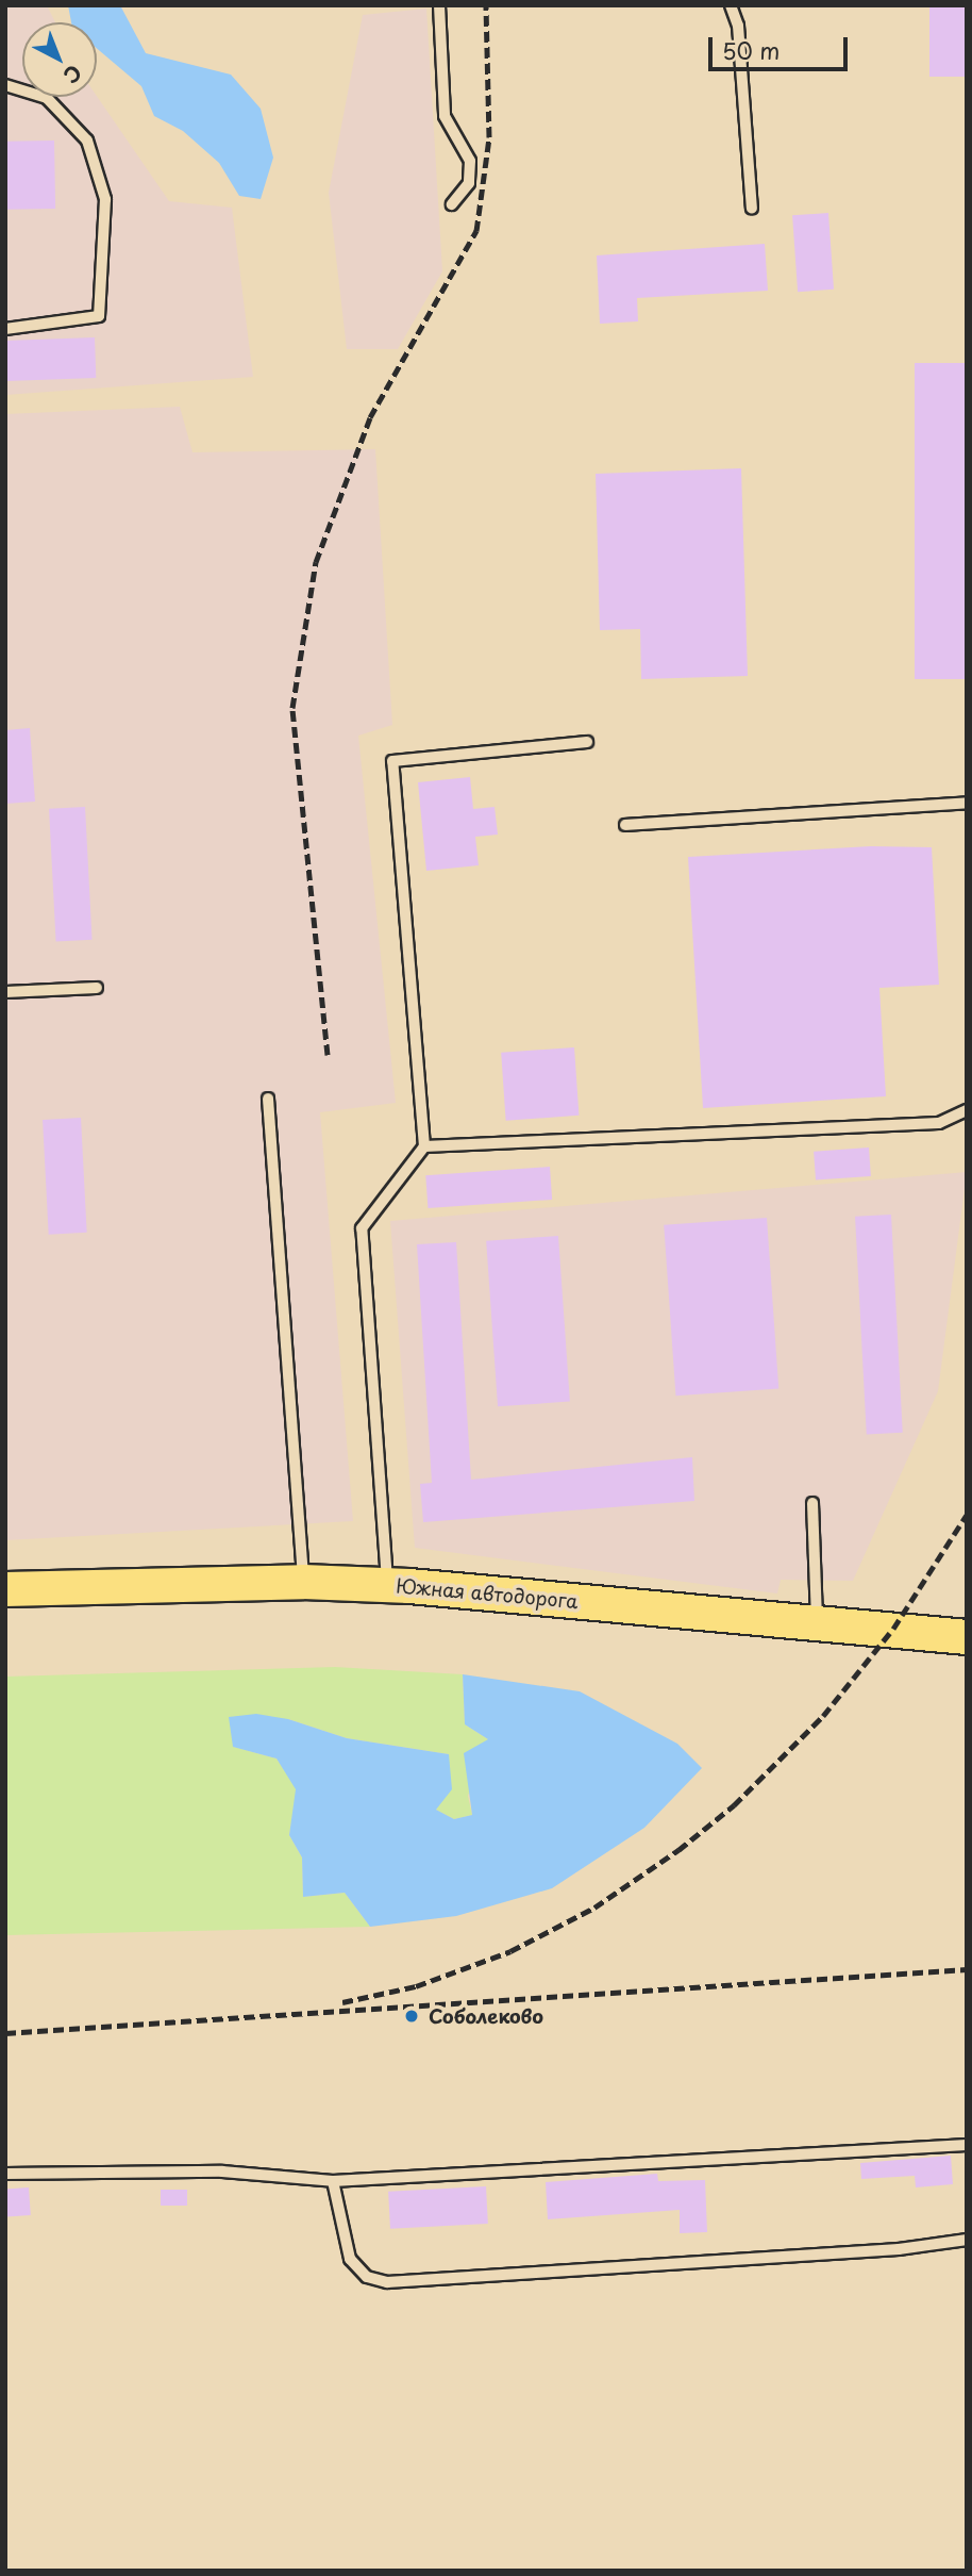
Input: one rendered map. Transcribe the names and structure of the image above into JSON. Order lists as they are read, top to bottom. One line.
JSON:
{"streets":{"main road":["Южная автодорога"]},"places":["Соболеково"],"scale_bar":"50 m","north":"bottom right"}
